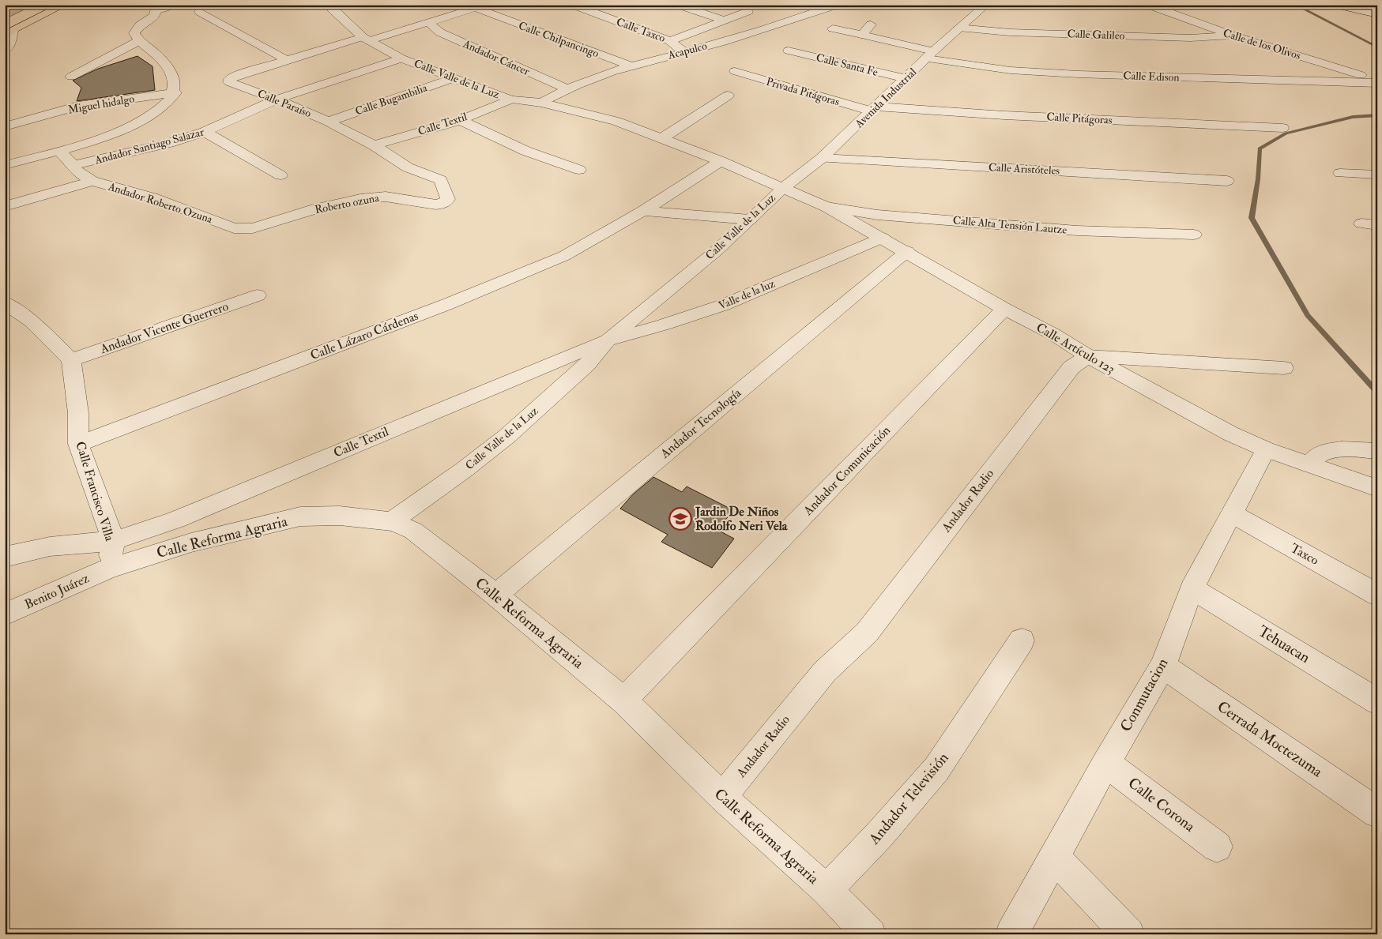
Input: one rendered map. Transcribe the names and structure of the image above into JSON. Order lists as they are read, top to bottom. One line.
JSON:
{"streets":{"street":["Calle Taxco","Calle Galileo","Calle Chilpancingo","Calle de los Olivos","Acapulco","Andador Cáncer","Calle Santa Fe","Calle Edison","Calle Valle de la Luz","Privada Pitágoras","Avenida Industrial","Calle Bugambilia","Calle Paraíso","Miguel hidalgo","Calle Pitágoras","Calle Textil","Andador Santiago Salazar","Calle Aristóteles","Andador Roberto Ozuna","Roberto ozuna","Calle Alta Tensión Lautze","Valle de la luz","Andador Vicente Guerrero","Calle Lázaro Cárdenas","Calle Artículo 123","Andador Tecnología","Andador Comunicación","Calle Francisco Villa","Andador Radio","Calle Reforma Agraria","Taxco","Benito Juárez","Tehuacan","Conmutacion","Cerrada Moctezuma","Andador Televisión","Calle Corona"]},"crossings":[["Calle Taxco","Acapulco"],["Calle Galileo","Calle de los Olivos"],["Calle Galileo","Avenida Industrial"],["Calle Chilpancingo","Acapulco"],["Calle Chilpancingo","Calle Paraíso"],["Calle de los Olivos","Calle Edison"],["Acapulco","Andador Cáncer"],["Acapulco","Calle Valle de la Luz"],["Andador Cáncer","Calle Paraíso"],["Calle Santa Fe","Avenida Industrial"],["Calle Edison","Avenida Industrial"],["Calle Valle de la Luz","Avenida Industrial"],["Calle Valle de la Luz","Calle Bugambilia"],["Calle Valle de la Luz","Calle Paraíso"],["Calle Valle de la Luz","Calle Textil"],["Calle Valle de la Luz","Andador Santiago Salazar"],["Calle Valle de la Luz","Valle de la luz"],["Calle Valle de la Luz","Calle Lázaro Cárdenas"],["Calle Valle de la Luz","Calle Artículo 123"],["Calle Valle de la Luz","Calle Reforma Agraria"],["Privada Pitágoras","Avenida Industrial"],["Privada Pitágoras","Calle Pitágoras"],["Avenida Industrial","Calle Pitágoras"],["Avenida Industrial","Calle Aristóteles"],["Avenida Industrial","Calle Artículo 123"],["Calle Bugambilia","Calle Paraíso"],["Calle Paraíso","Calle Textil"],["Calle Paraíso","Andador Santiago Salazar"],["Calle Paraíso","Roberto ozuna"],["Calle Textil","Valle de la luz"],["Calle Textil","Calle Francisco Villa"],["Andador Santiago Salazar","Andador Roberto Ozuna"],["Andador Roberto Ozuna","Roberto ozuna"],["Calle Alta Tensión Lautze","Calle Artículo 123"],["Valle de la luz","Calle Artículo 123"],["Andador Vicente Guerrero","Calle Francisco Villa"],["Calle Lázaro Cárdenas","Calle Francisco Villa"],["Calle Artículo 123","Andador Tecnología"],["Calle Artículo 123","Andador Comunicación"],["Calle Artículo 123","Andador Radio"],["Calle Artículo 123","Conmutacion"],["Andador Tecnología","Calle Reforma Agraria"],["Andador Comunicación","Calle Reforma Agraria"],["Calle Francisco Villa","Calle Reforma Agraria"],["Calle Francisco Villa","Benito Juárez"],["Andador Radio","Calle Reforma Agraria"],["Calle Reforma Agraria","Benito Juárez"],["Calle Reforma Agraria","Andador Televisión"],["Taxco","Conmutacion"],["Tehuacan","Conmutacion"],["Conmutacion","Cerrada Moctezuma"],["Conmutacion","Calle Corona"]],"places":{"school or university":["Jardin De Niños Rodolfo Neri Vela"]}}
